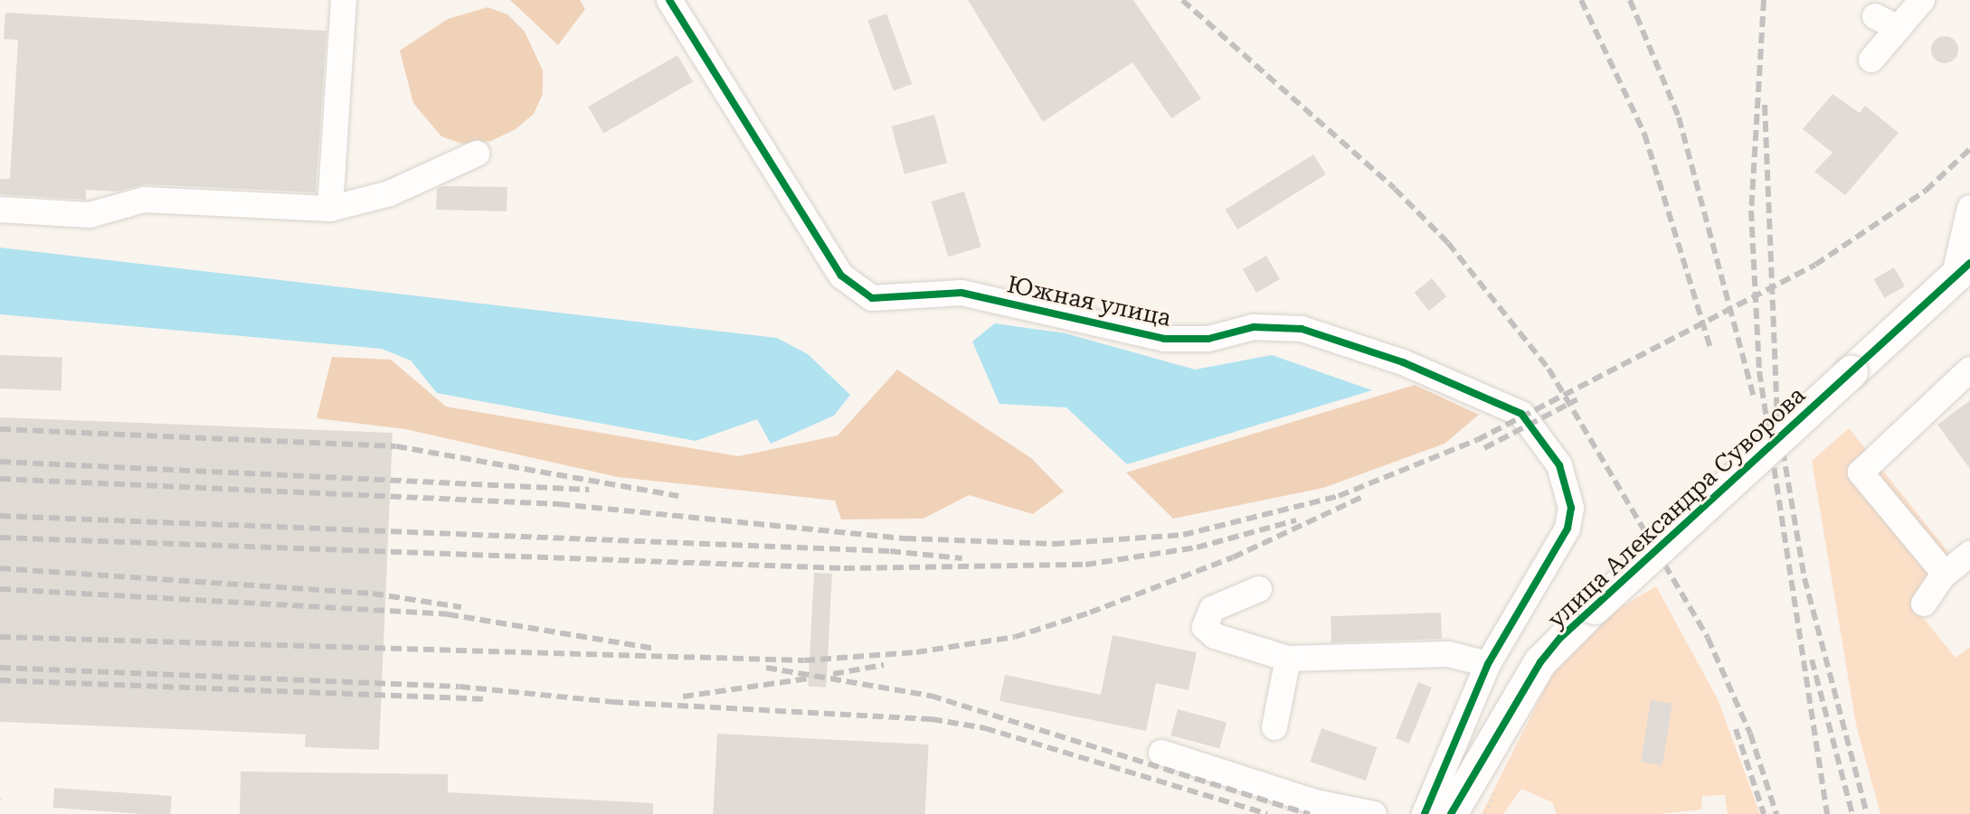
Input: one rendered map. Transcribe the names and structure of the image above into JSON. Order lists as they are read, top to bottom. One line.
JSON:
{"streets":{"main road":["улица Александра Суворова"],"street":["Южная улица"]}}
